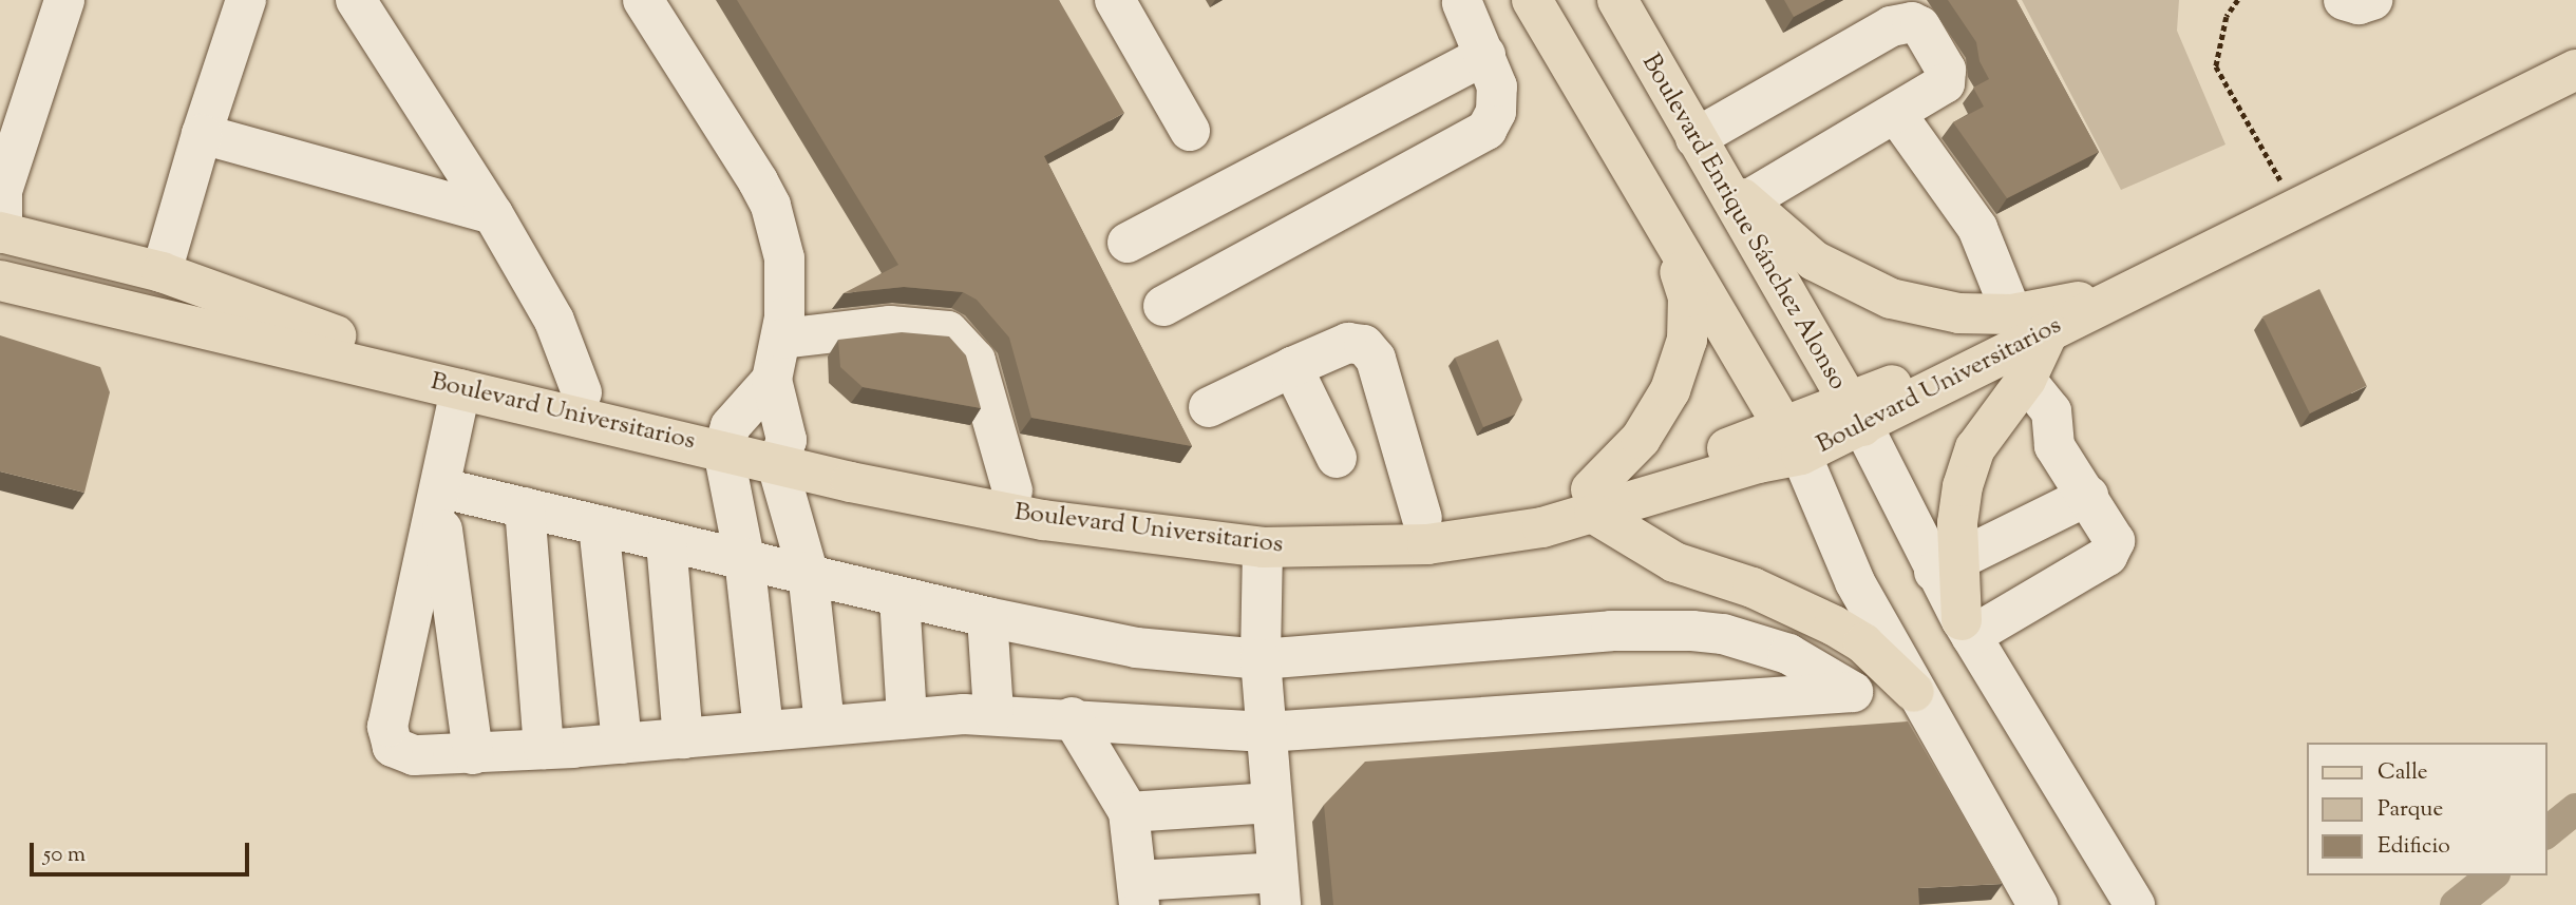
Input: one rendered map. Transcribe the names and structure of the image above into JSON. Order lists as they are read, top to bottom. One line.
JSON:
{"streets":{"main road":["Boulevard Enrique Sánchez Alonso","Boulevard Universitarios"]},"crossings":[["Boulevard Enrique Sánchez Alonso","Boulevard Universitarios"]],"legend":["Calle","Parque","Edificio"],"scale_bar":"50 m"}
